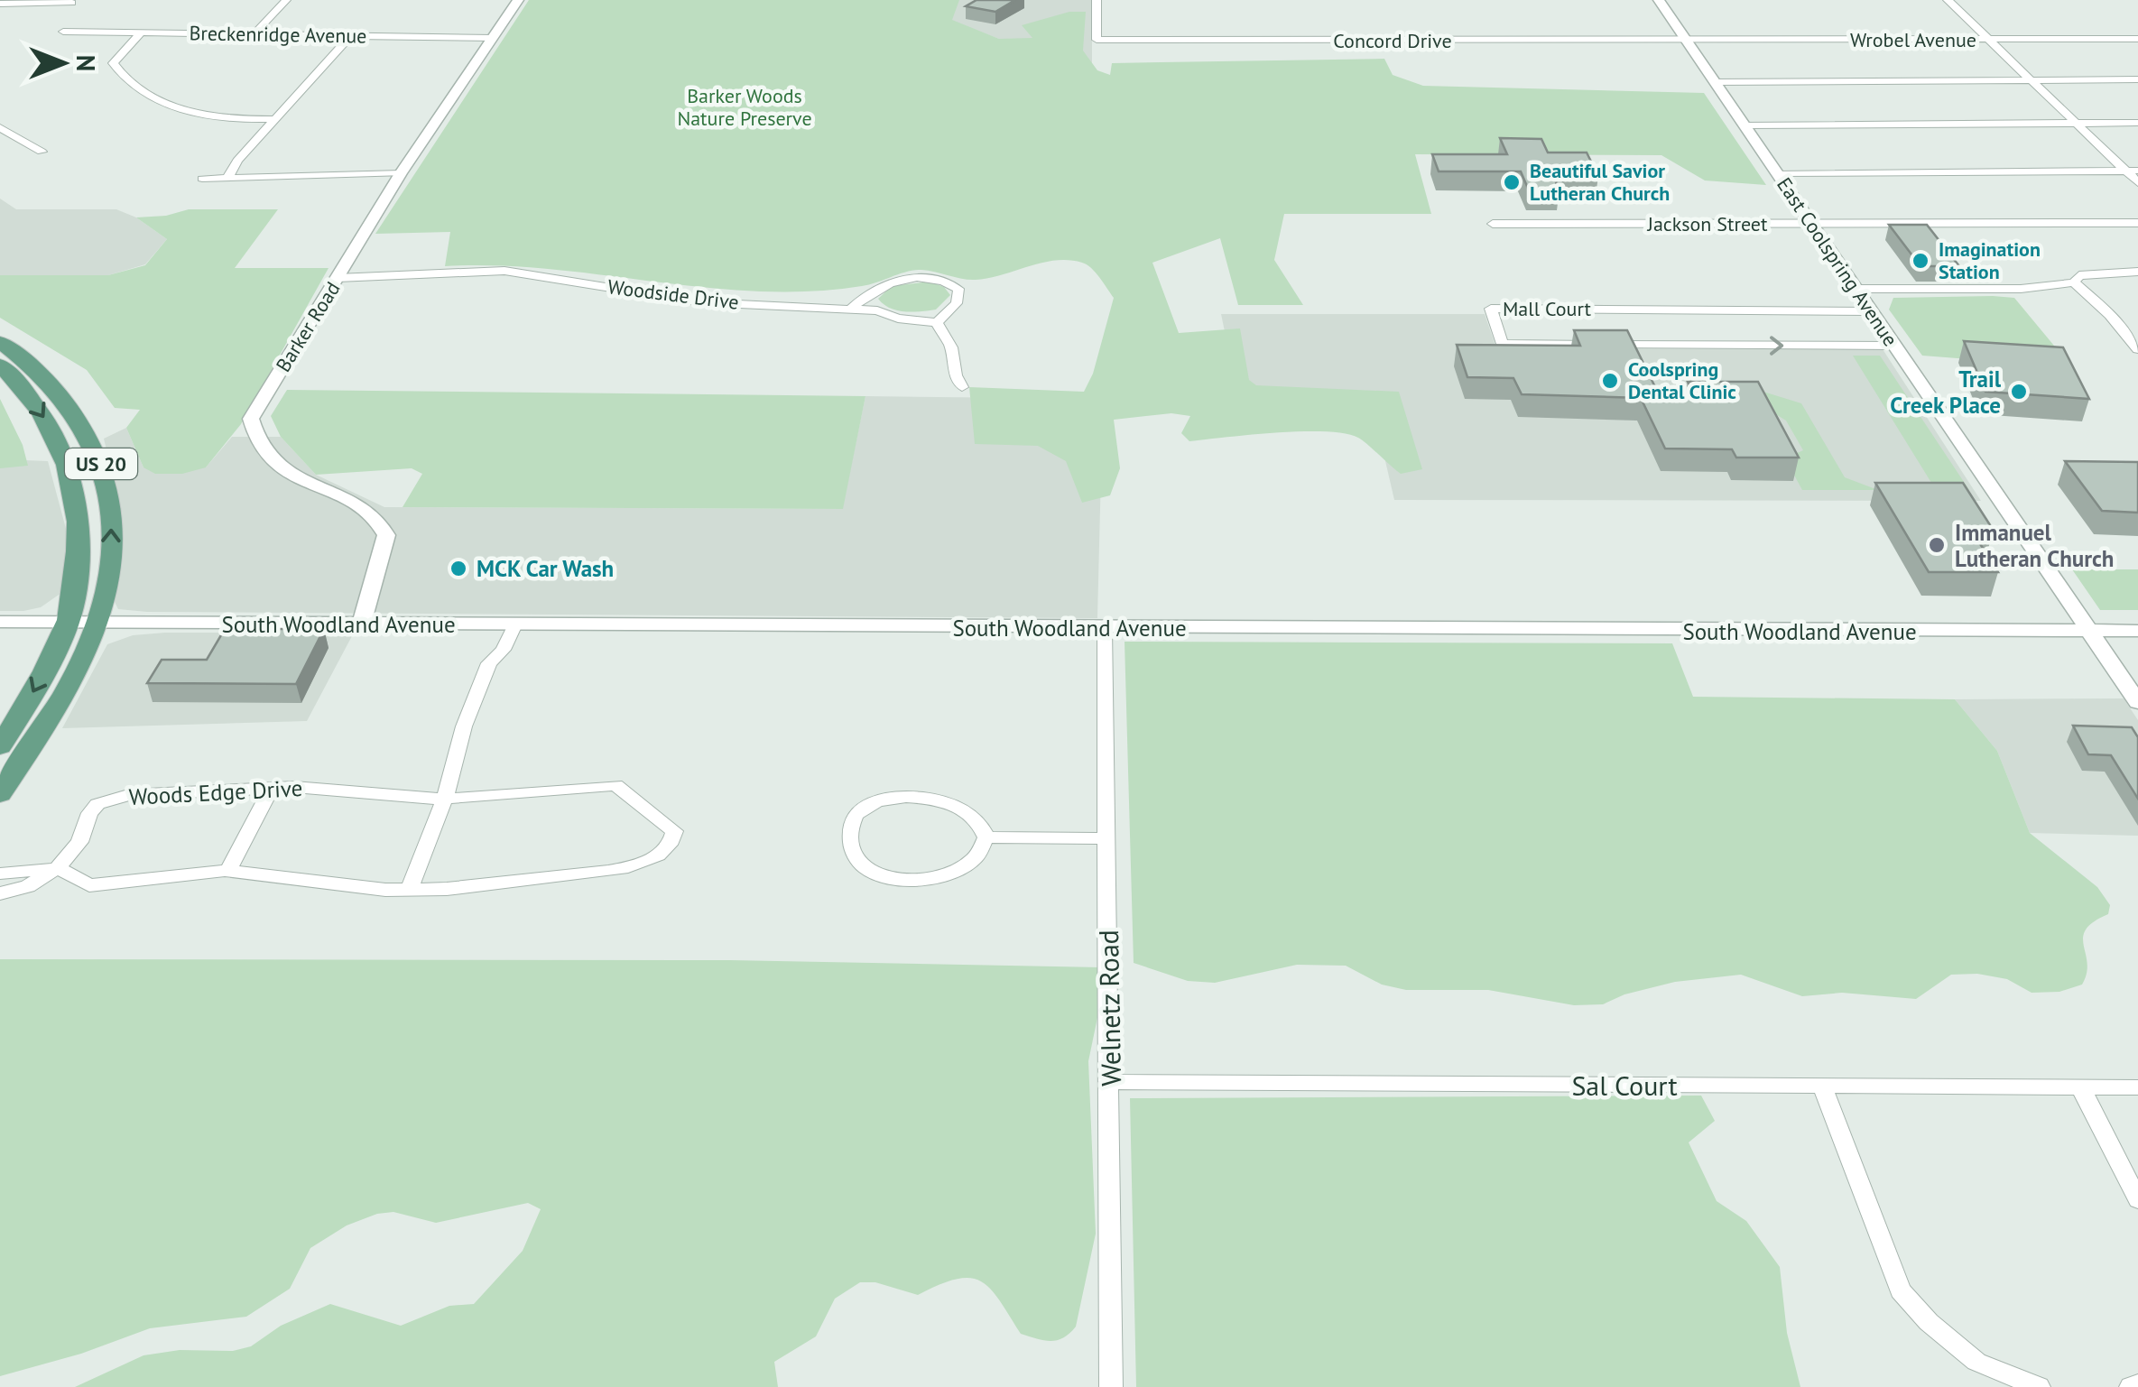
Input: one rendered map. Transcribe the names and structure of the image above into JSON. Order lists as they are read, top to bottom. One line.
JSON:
{"streets":{"main road":["US 20"],"street":["Breckenridge Avenue","Wrobel Avenue","Concord Drive","Jackson Street","East Coolspring Avenue","Woodside Drive","Mall Court","Barker Road","South Woodland Avenue","Woods Edge Drive","Welnetz Road","Sal Court"]},"crossings":[["Breckenridge Avenue","Barker Road"],["Wrobel Avenue","Concord Drive"],["Wrobel Avenue","East Coolspring Avenue"],["Concord Drive","East Coolspring Avenue"],["Jackson Street","East Coolspring Avenue"],["East Coolspring Avenue","Mall Court"],["East Coolspring Avenue","South Woodland Avenue"],["Woodside Drive","Barker Road"],["Barker Road","South Woodland Avenue"],["US 20","South Woodland Avenue"],["South Woodland Avenue","Welnetz Road"],["Welnetz Road","Sal Court"]],"parks":["Barker Woods Nature Preserve"],"places":["Beautiful Savior Lutheran Church","Imagination Station","Coolspring Dental Clinic","Trail Creek Place","Immanuel Lutheran Church","MCK Car Wash"],"north":"right"}
